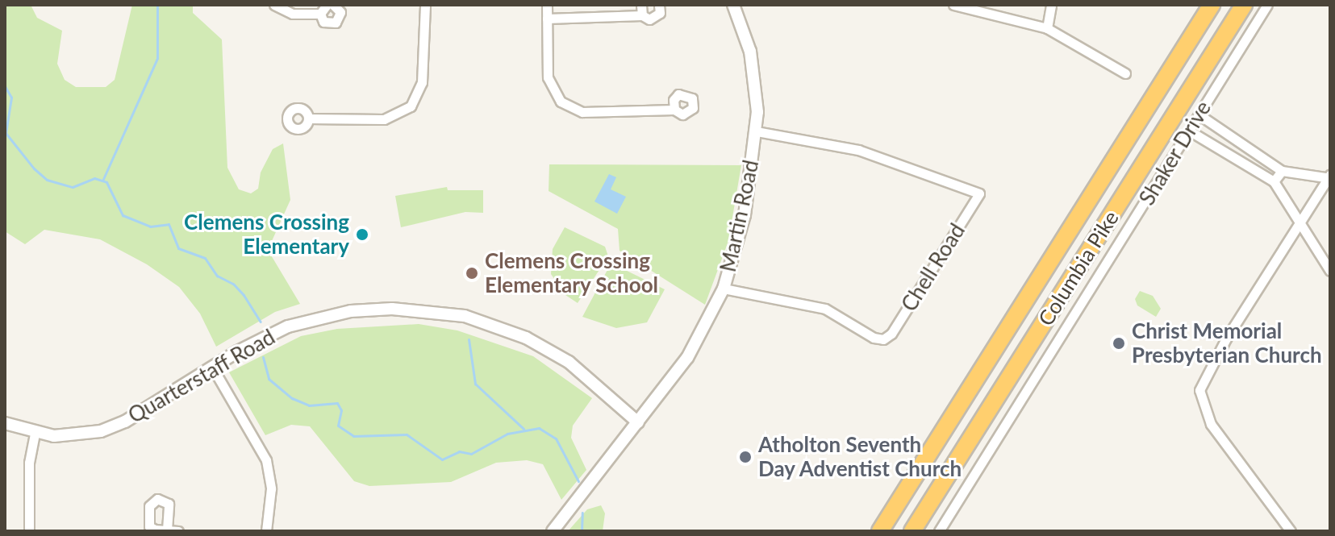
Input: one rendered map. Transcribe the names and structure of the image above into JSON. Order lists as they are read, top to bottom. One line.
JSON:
{"streets":{"highway":["Columbia Pike"],"street":["Shaker Drive","Martin Road","Chell Road","Quarterstaff Road"]},"crossings":[["Martin Road","Chell Road"],["Martin Road","Quarterstaff Road"]],"places":["Clemens Crossing Elementary","Clemens Crossing Elementary School","Christ Memorial Presbyterian Church","Atholton Seventh Day Adventist Church"]}
